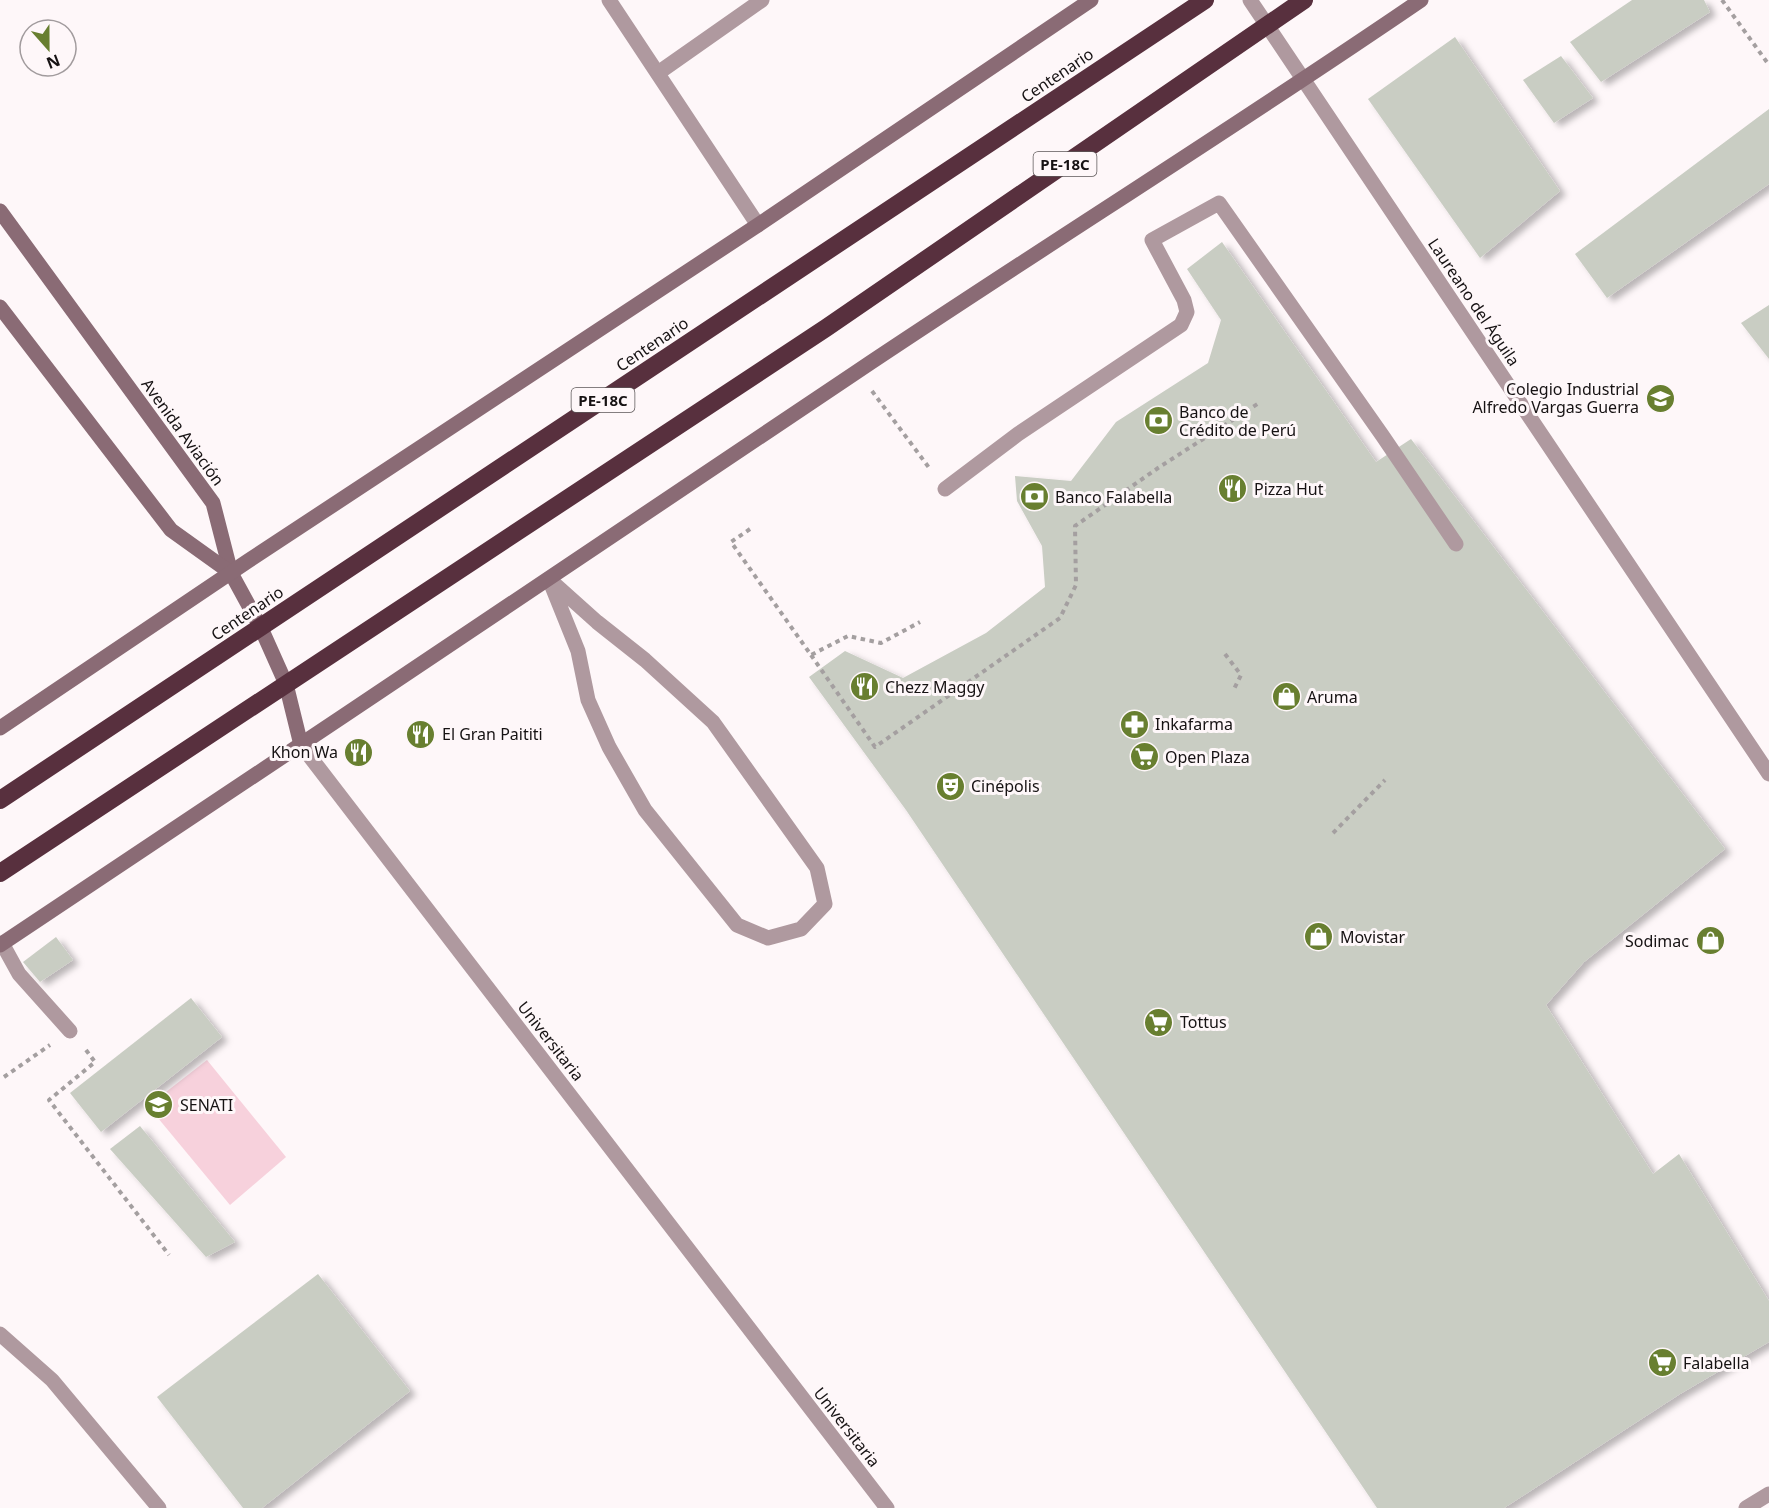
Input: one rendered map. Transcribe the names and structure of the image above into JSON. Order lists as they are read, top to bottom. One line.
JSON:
{"streets":{"highway":["Centenario","PE-18C"],"street":["Laureano del Águila","Avenida Aviación","Universitaria"]},"crossings":[["Centenario","Universitaria"],["PE-18C","Laureano del Águila"],["PE-18C","Universitaria"],["Avenida Aviación","Universitaria"]],"places":{"school or university":["Colegio Industrial Alfredo Vargas Guerra","SENATI"],"bank":["Banco de Crédito de Perú","Banco Falabella"],"restaurant":["Pizza Hut","Chezz Maggy","El Gran Paititi","Khon Wa"],"shop":["Aruma","Movistar","Sodimac"],"pharmacy":["Inkafarma"],"supermarket":["Open Plaza","Tottus","Falabella"],"theatre":["Cinépolis"]},"north":"bottom"}
